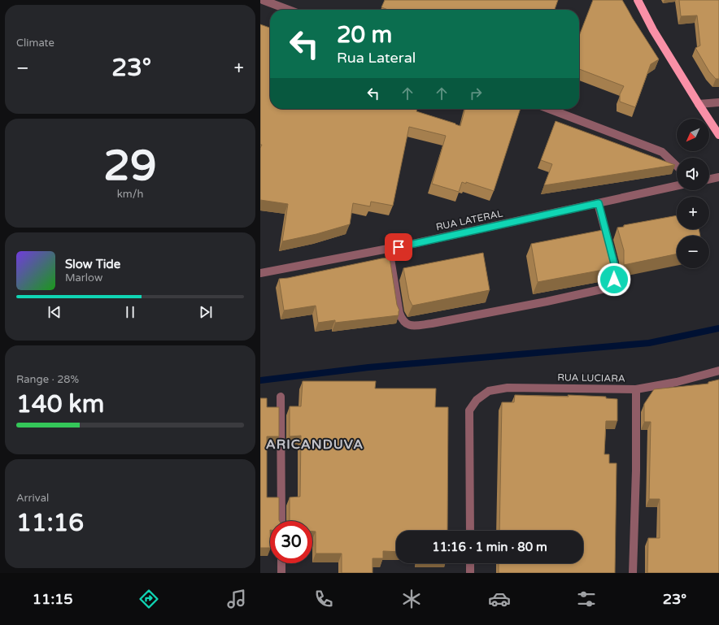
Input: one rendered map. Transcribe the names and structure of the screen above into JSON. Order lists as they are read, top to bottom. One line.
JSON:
{"streets":{"street":["RUA LATERAL","RUA LUCIARA"]},"districts":["ARICANDUVA"],"north":"bottom left","page":{"tile":["Climate",["29","km/h"],["Range · 28%","140 km"],["Arrival","11:16"]],"turn":["20 m","Rua Lateral"],"heat":["−","23°","+"],"map_buttons":["+","−"],"song":["Slow Tide","Marlow"],"limit":"30","trip":"11:16 · 1 min · 80 m","tabs":["11:15","23°"]}}
